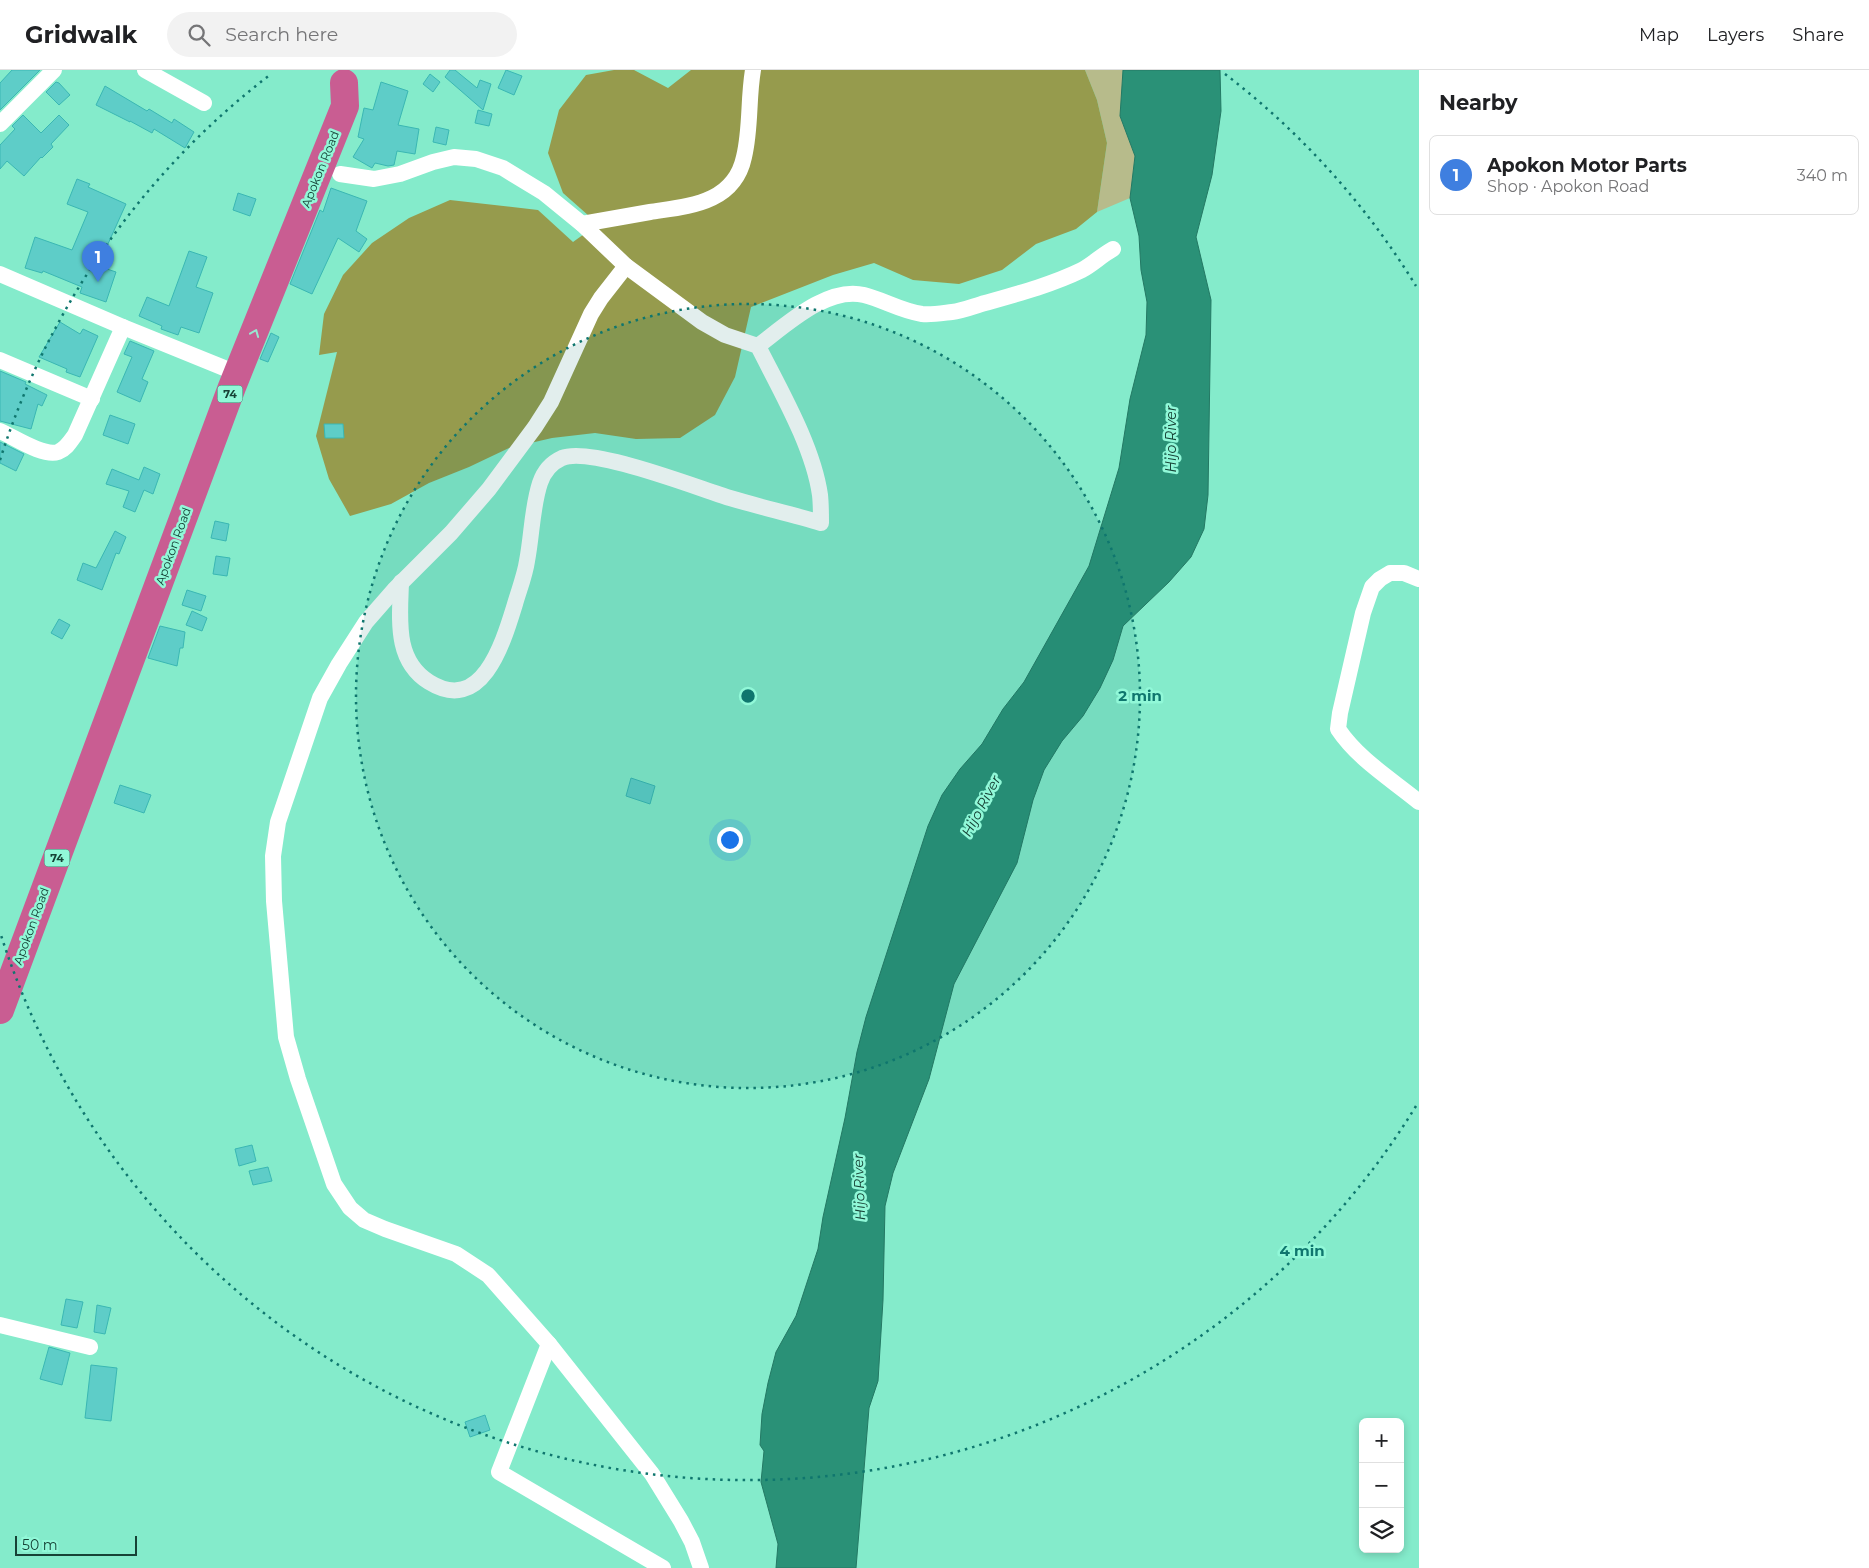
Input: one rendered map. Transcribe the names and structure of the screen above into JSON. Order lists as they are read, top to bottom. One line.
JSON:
{"streets":{"highway":["Apokon Road","74"]},"water":["Hijo River"],"scale_bar":"50 m","page":{"header":"Gridwalk","search":"Search here","nav":["Map","Layers","Share"],"heading":"Nearby","list":[{"mark":"1","name":"Apokon Motor Parts","note":"Shop · Apokon Road","value":"340 m"}],"pins":"1","map_buttons":["+","−"],"scale":"50 m"},"rings":["2 min","4 min"]}
